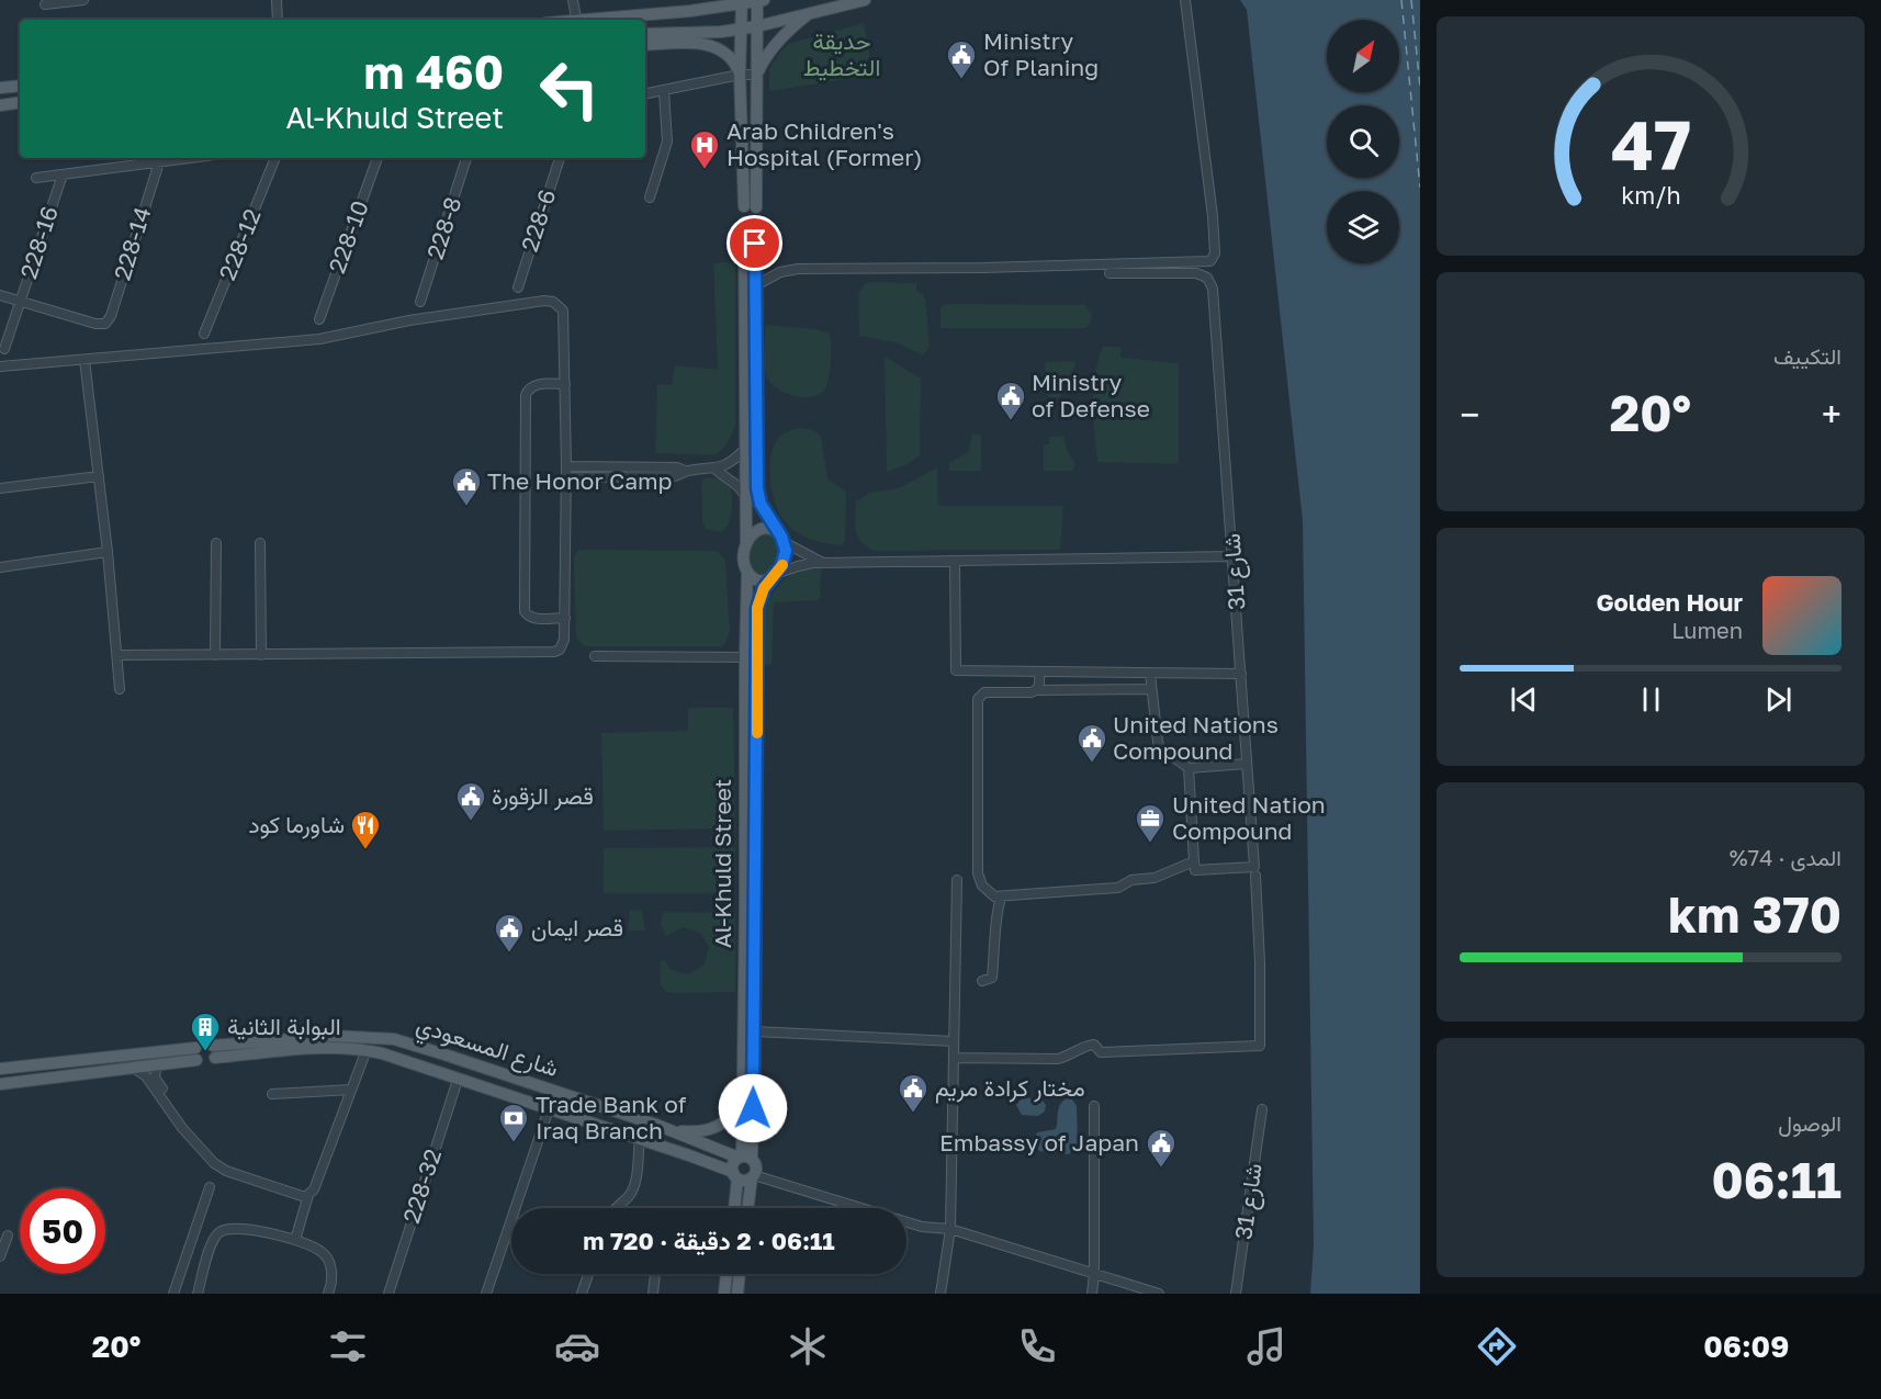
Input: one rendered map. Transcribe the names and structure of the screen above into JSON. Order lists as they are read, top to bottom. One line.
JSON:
{"streets":{"main road":["Al-Khuld Street","شارع المسعودي"],"street":["228-6","228-8","228-10","228-16","228-14","228-12","شارع 31","228-32"]},"crossings":[["228-16","228-14"],["Al-Khuld Street","شارع المسعودي"],["شارع المسعودي","228-32"]],"parks":["حديقة التخطيط"],"places":{"public building":["Ministry Of Planing","Ministry of Defense","The Honor Camp","United Nations Compound","قصر الزقورة","قصر ايمان","مختار كرادة مريم","Embassy of Japan"],"hospital":["Arab Children's Hospital (Former)"],"office":["United Nation Compound"],"restaurant":["شاورما كود"],"building":["البوابة الثانية"],"bank":["Trade Bank of Iraq Branch"]},"north":"top right","page":{"turn":["460 m","Al-Khuld Street"],"tile":["التكييف",["المدى · 74%","370 km"],["الوصول","06:11"]],"heat":["−","20°","+"],"song":["Golden Hour","Lumen"],"limit":"50","trip":"06:11 · 2 دقيقة · 720 m","tabs":["06:09","20°"],"gauge":["47","km/h"]}}
